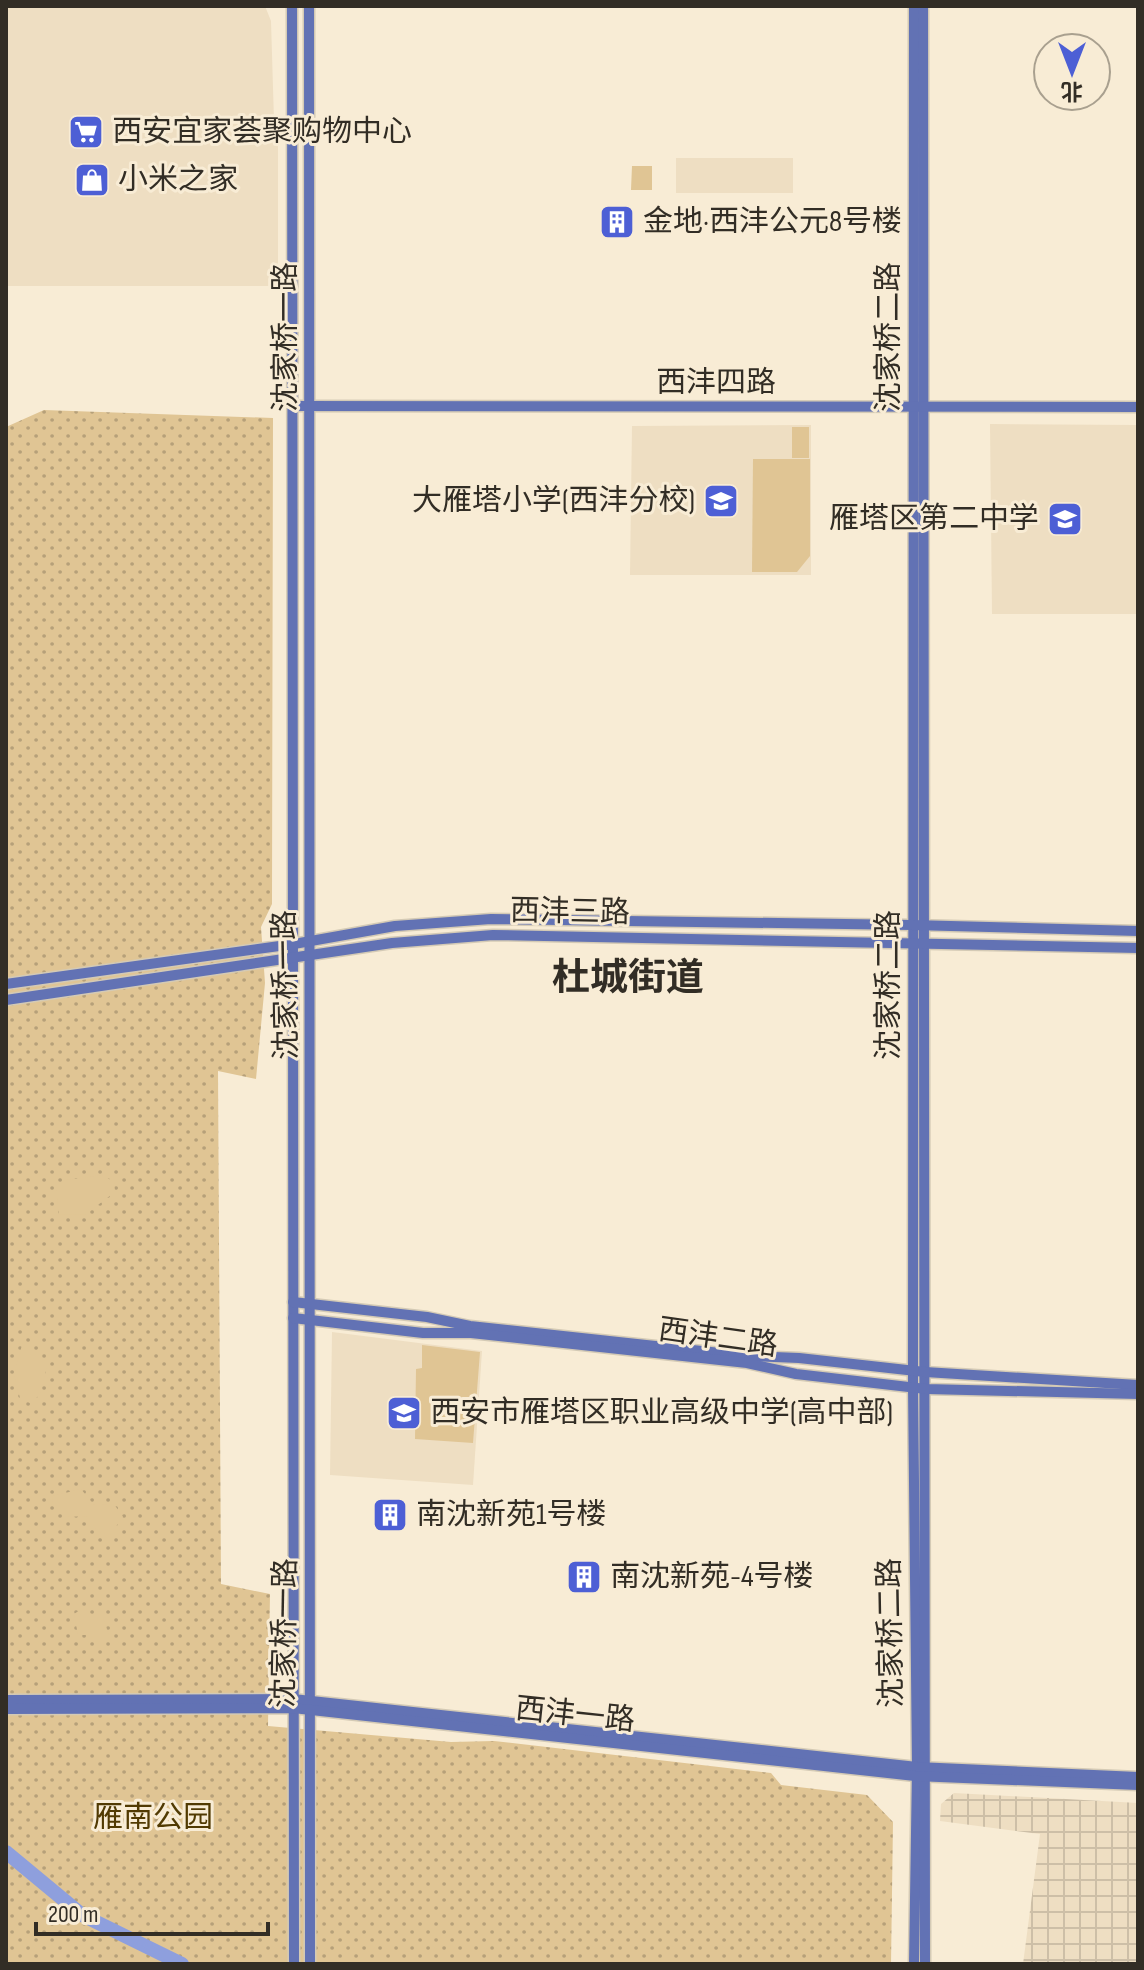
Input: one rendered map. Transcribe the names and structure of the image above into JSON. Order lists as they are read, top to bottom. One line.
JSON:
{"streets":{"street":["沈家桥一路","沈家桥二路","西沣四路","西沣三路","西沣二路","西沣一路"]},"crossings":[["沈家桥一路","西沣四路"],["沈家桥一路","西沣三路"],["沈家桥一路","西沣二路"],["沈家桥一路","西沣一路"],["沈家桥二路","西沣四路"],["沈家桥二路","西沣三路"],["沈家桥二路","西沣二路"],["沈家桥二路","西沣一路"]],"districts":["杜城街道"],"parks":["雁南公园"],"places":{"supermarket":["西安宜家荟聚购物中心"],"shop":["小米之家"],"building":["金地·西沣公元8号楼","南沈新苑1号楼","南沈新苑-4号楼"],"school or university":["大雁塔小学(西沣分校)","雁塔区第二中学","西安市雁塔区职业高级中学(高中部)"]},"scale_bar":"200 m","north":"bottom"}
